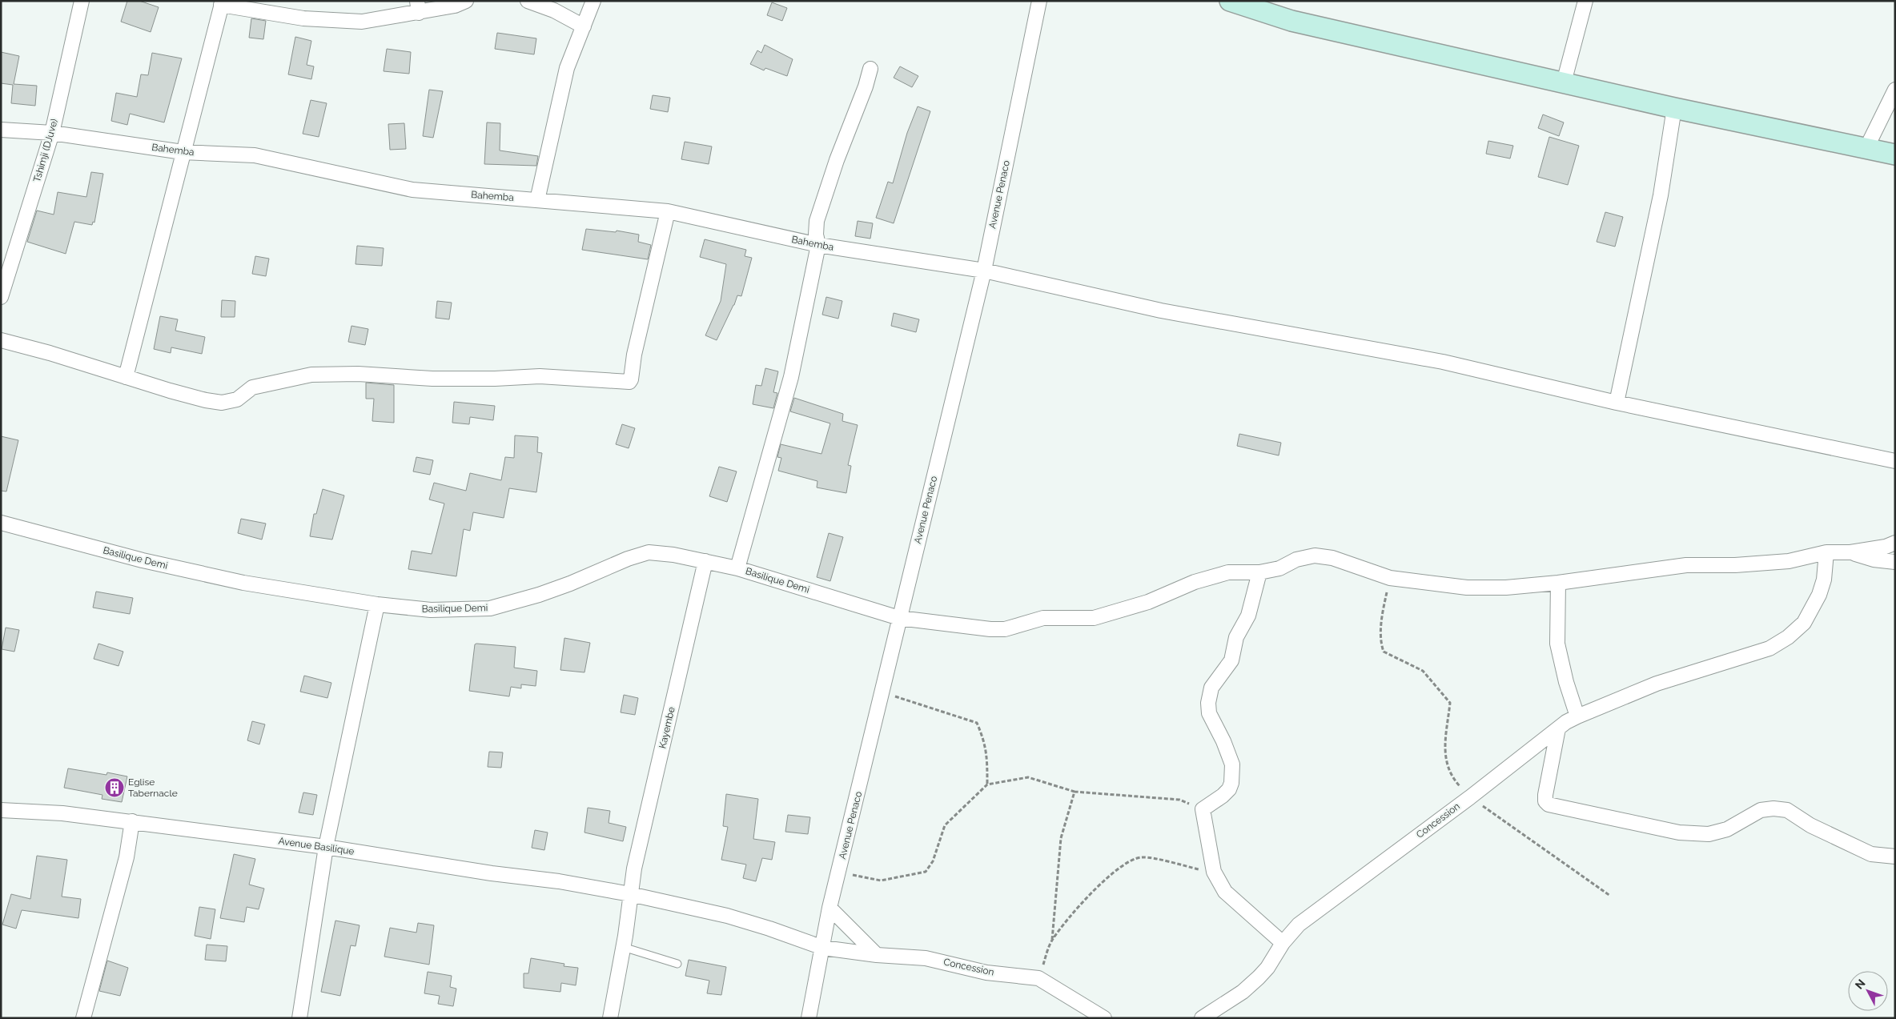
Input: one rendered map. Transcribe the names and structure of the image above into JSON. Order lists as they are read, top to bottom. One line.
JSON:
{"streets":{"street":["Bahemba","Tshimji (DJuve)","Avenue Penaco","Basilique Demi","Kayembe","Concession","Avenue Basilique"]},"crossings":[["Bahemba","Tshimji (DJuve)"],["Bahemba","Avenue Penaco"],["Avenue Penaco","Basilique Demi"],["Avenue Penaco","Concession"],["Avenue Penaco","Avenue Basilique"],["Basilique Demi","Kayembe"],["Basilique Demi","Concession"],["Kayembe","Avenue Basilique"],["Concession","Avenue Basilique"]],"places":{"building":["Eglise Tabernacle"]},"north":"top left"}
